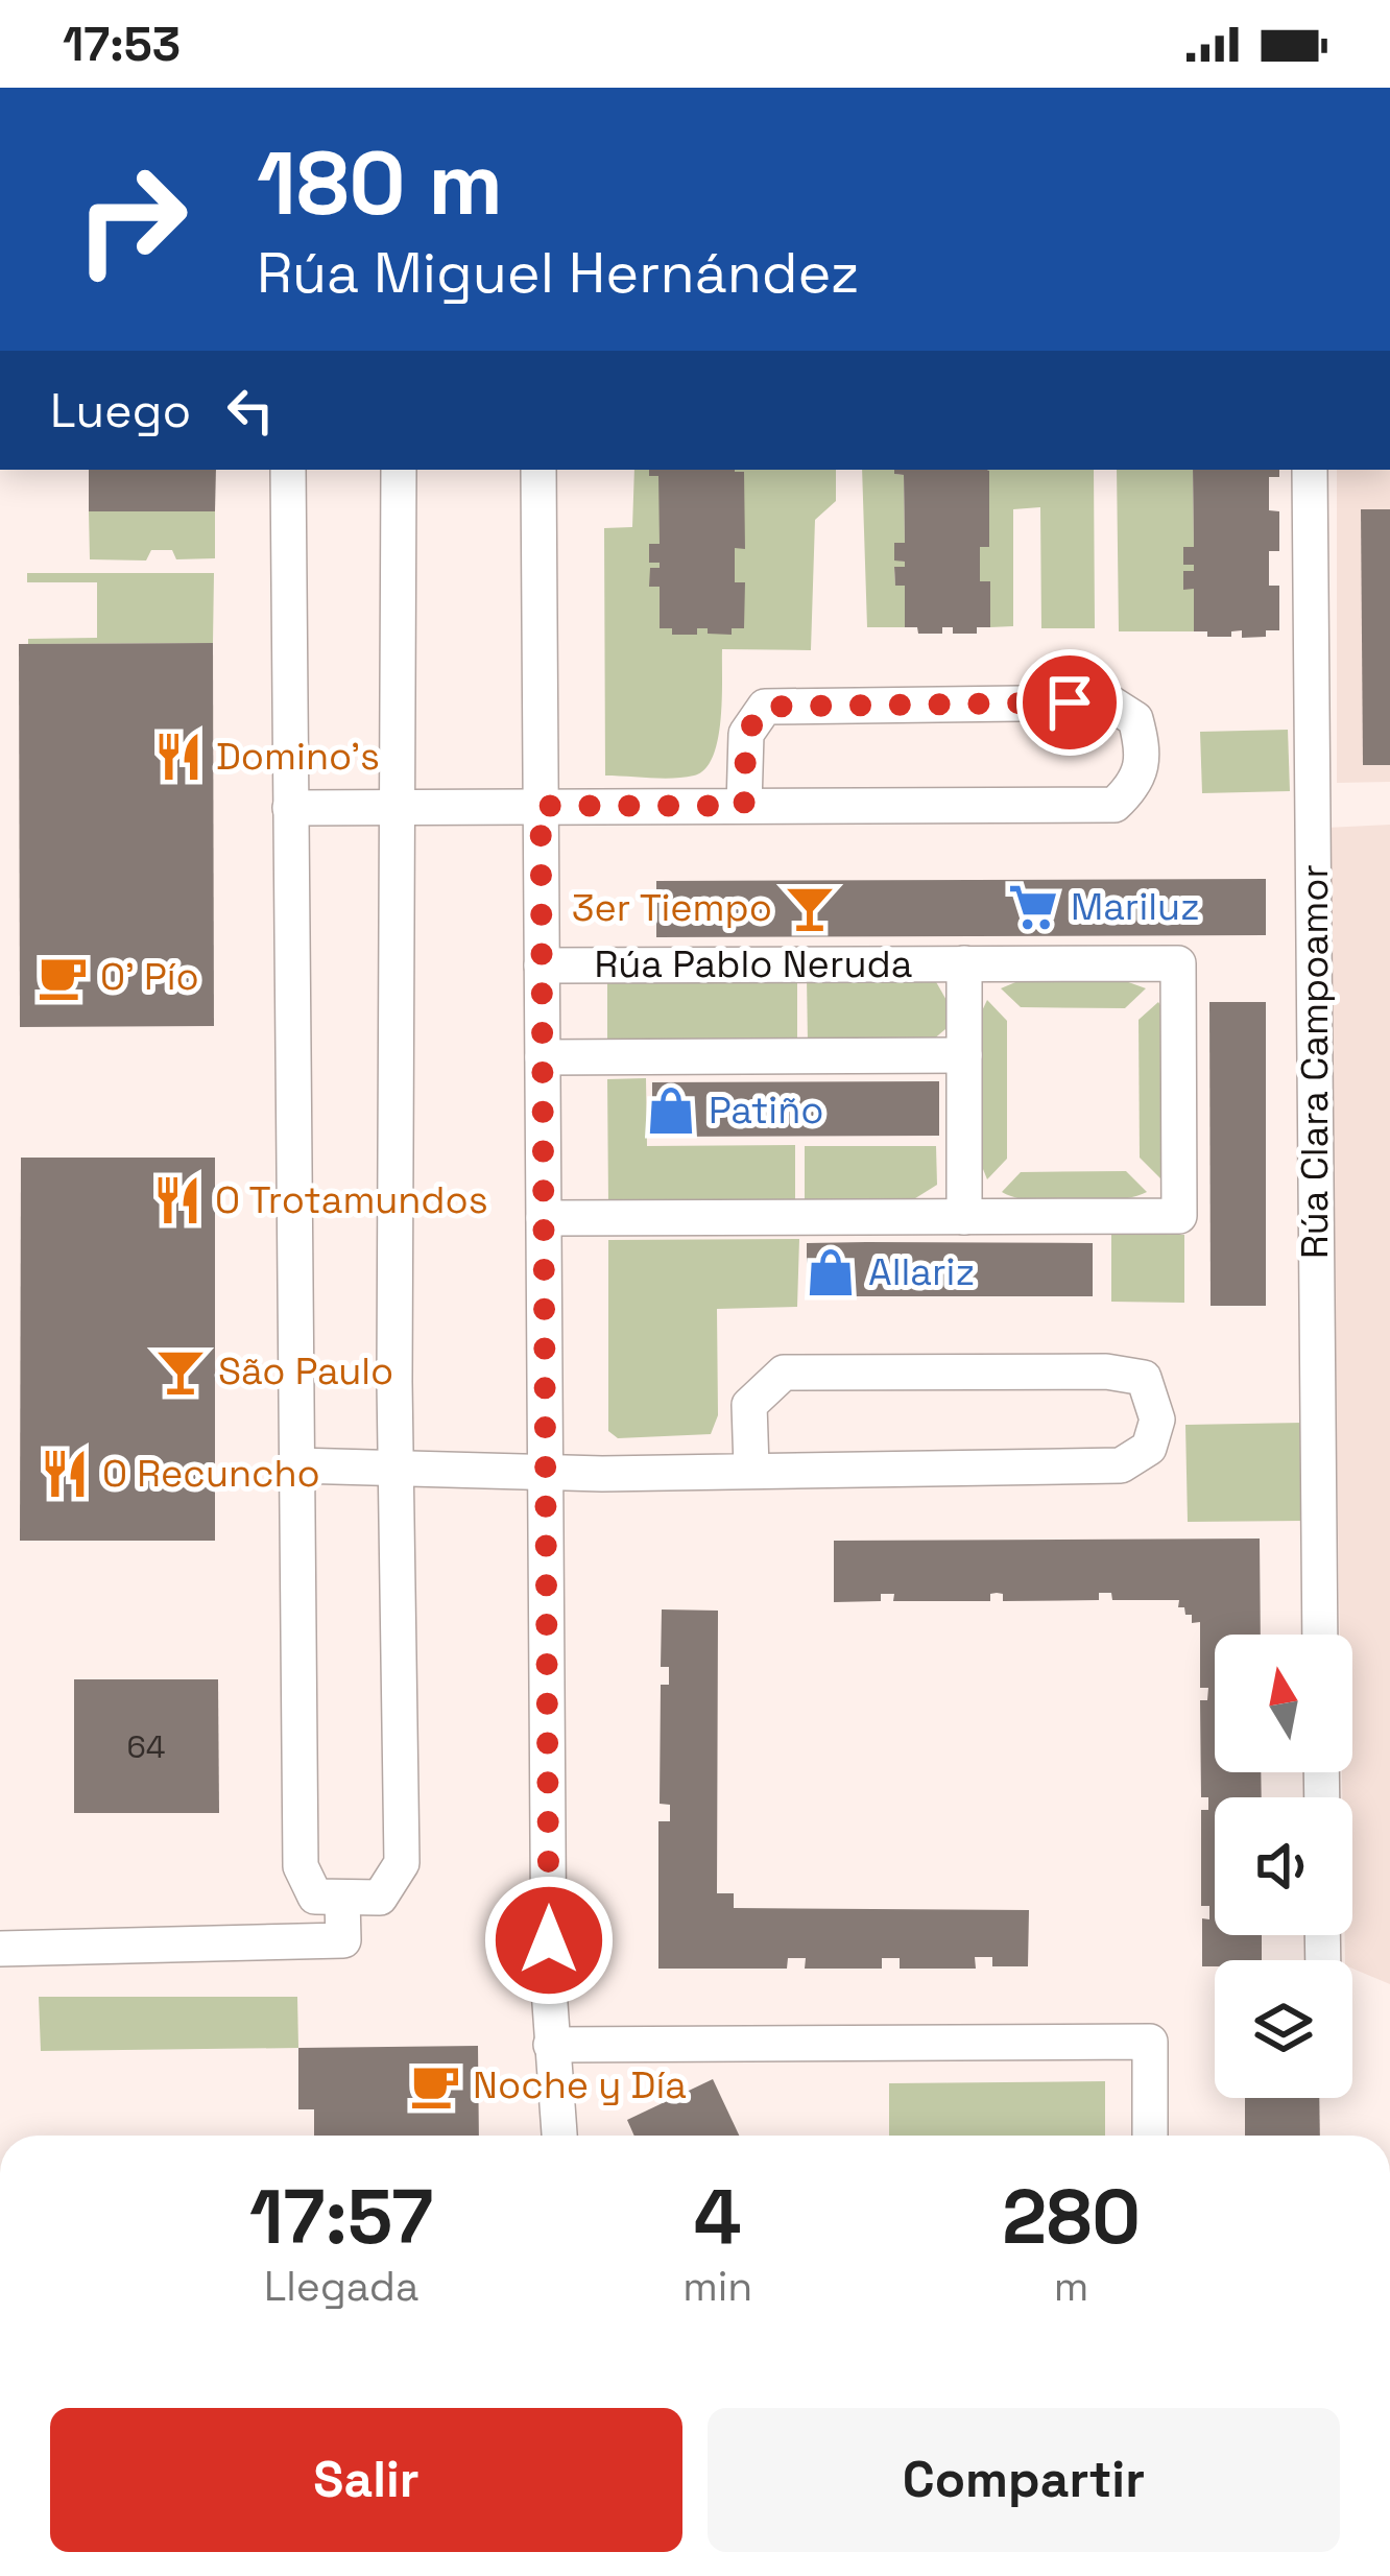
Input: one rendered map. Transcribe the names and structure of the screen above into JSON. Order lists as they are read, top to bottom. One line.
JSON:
{"streets":{"street":["Rúa Pablo Neruda","Rúa Clara Campoamor"]},"places":{"restaurant":["Domino's","O Trotamundos","O Recuncho"],"supermarket":["Mariluz"],"bar":["3er Tiempo","São Paulo"],"cafe":["O' Pío","Noche y Día"],"shop":["Patiño","Allariz"]},"house_numbers":["64"],"north":"top","page":{"status":"17:53","turn":["180 m","Rúa Miguel Hernández"],"then":"Luego","eta":["17:57","Llegada","4","min","280","m"],"buttons":["Salir","Compartir"]}}
